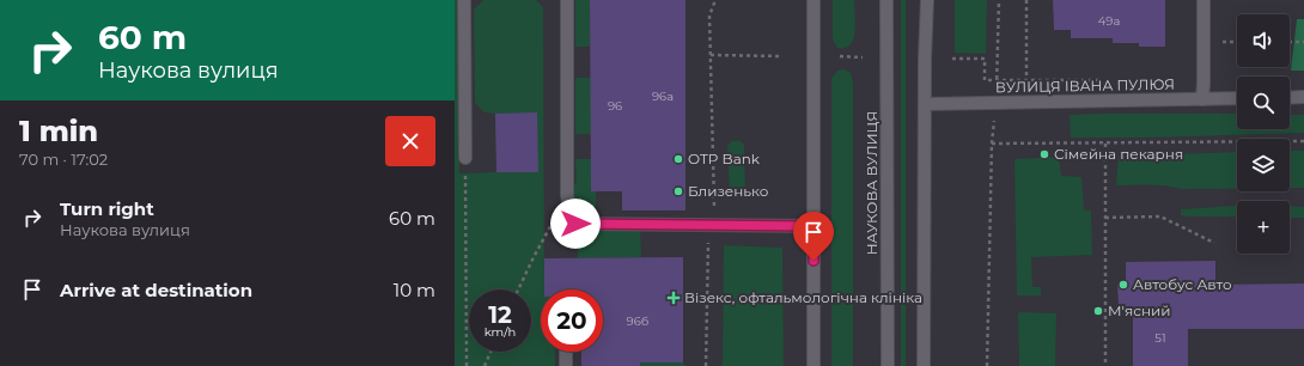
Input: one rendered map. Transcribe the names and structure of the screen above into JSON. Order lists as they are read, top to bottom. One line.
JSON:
{"streets":{"main road":["ВУЛИЦЯ ІВАНА ПУЛЮЯ","НАУКОВА ВУЛИЦЯ"]},"places":{"other":["Сімейна пекарня","OTP Bank","Близенько","Автобус Авто","М'ясний"],"health":["Візекс, офтальмологічна клініка"]},"house_numbers":["49а","96а","96","96б","51"],"page":{"turn":["60 m","Наукова вулиця"],"map_buttons":"+","heading":["1 min","70 m · 17:02"],"list":[{"name":"Turn right","note":"Наукова вулиця","value":"60 m"},{"name":"Arrive at destination","value":"10 m"}],"speed":"12 km/h","limit":"20"}}
